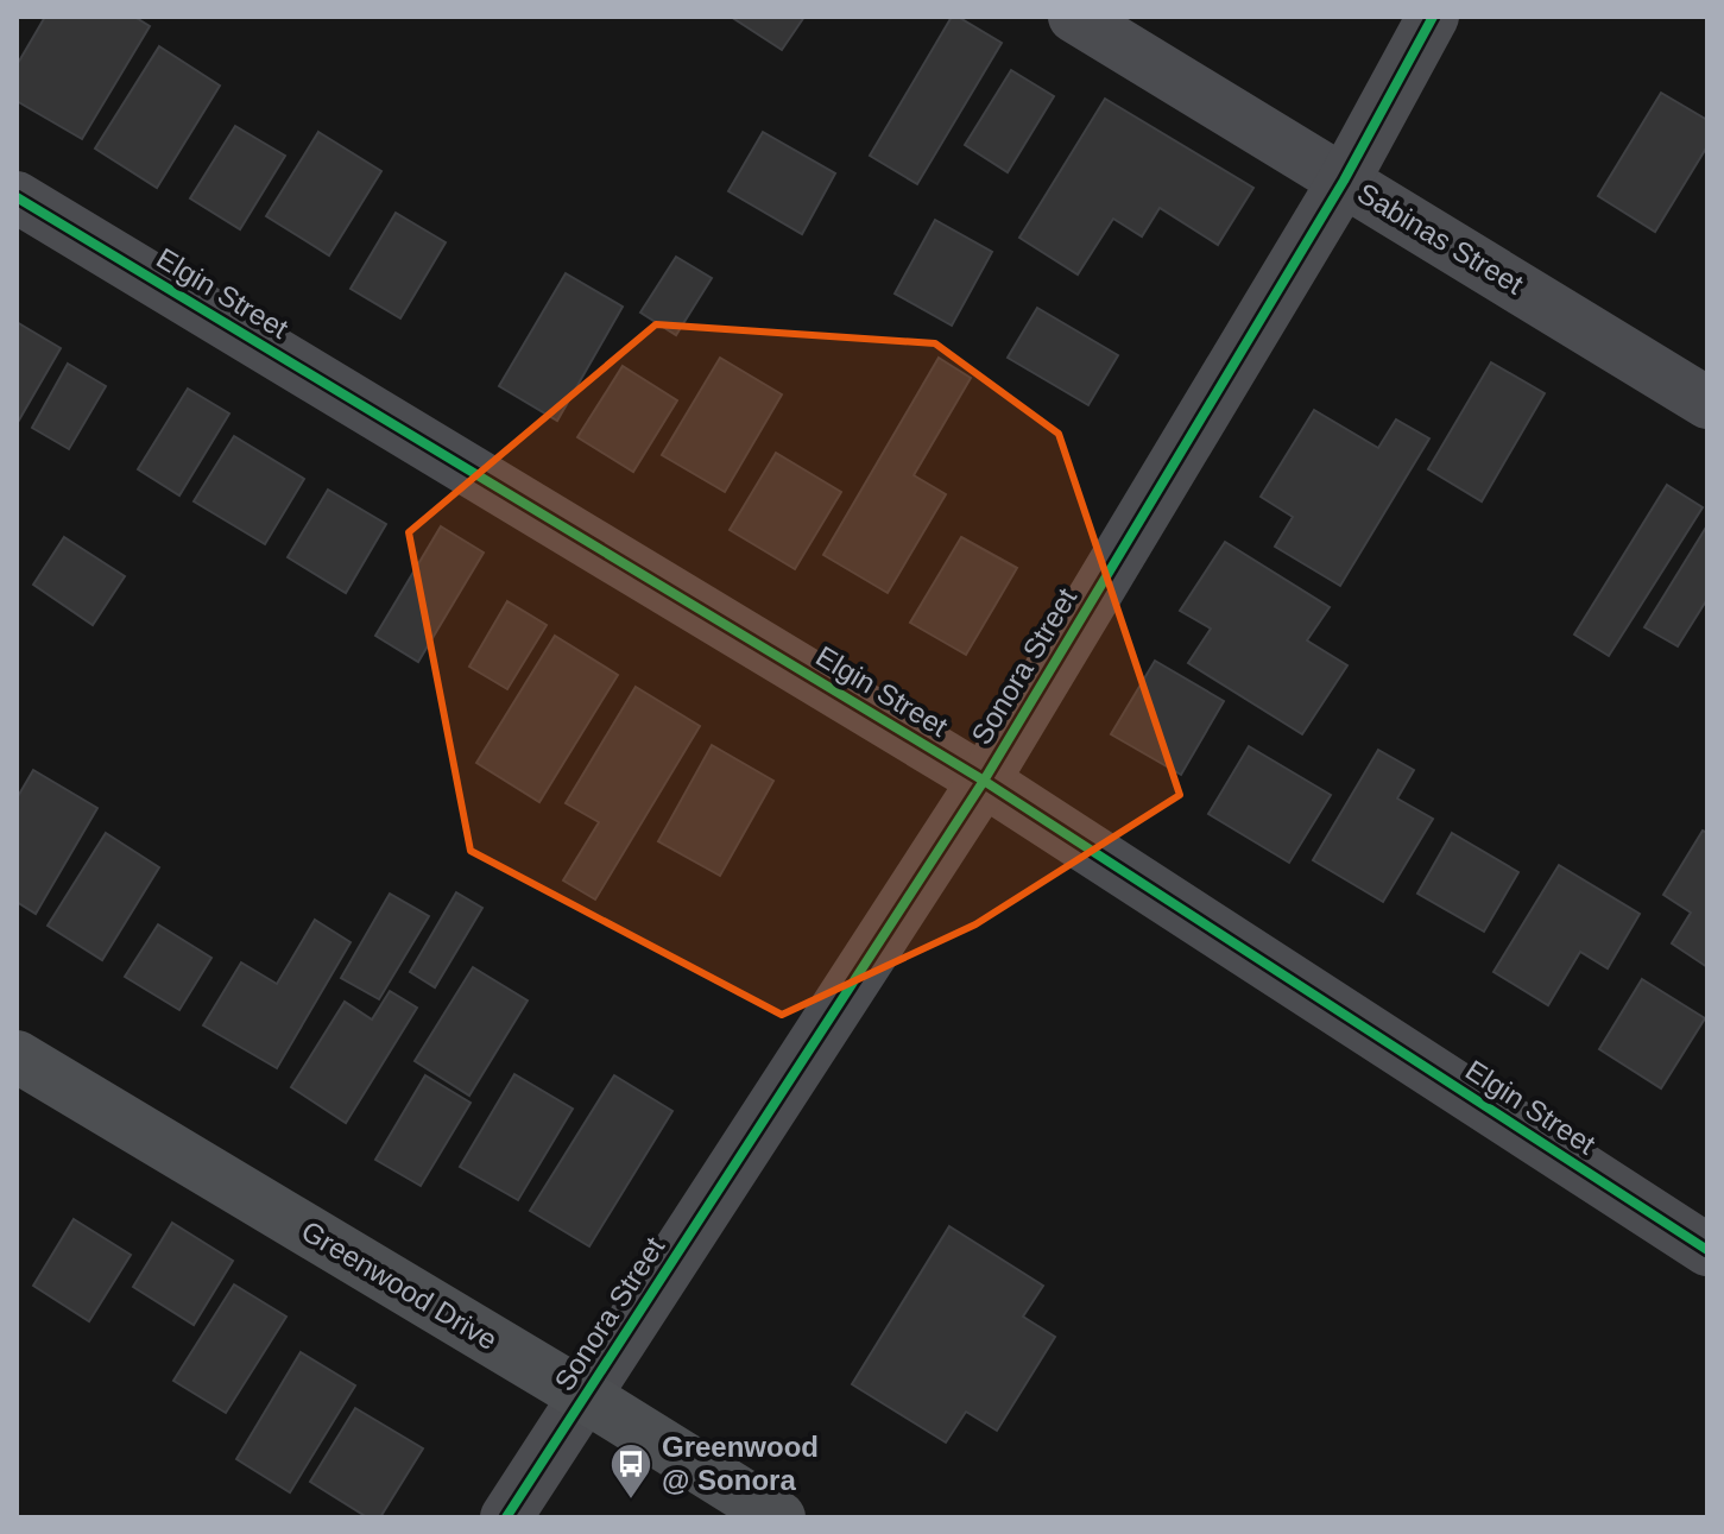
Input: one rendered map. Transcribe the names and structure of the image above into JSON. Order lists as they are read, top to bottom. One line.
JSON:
{"streets":{"main road":["Greenwood Drive"],"street":["Sabinas Street","Elgin Street","Sonora Street"]},"crossings":[["Sabinas Street","Sonora Street"],["Elgin Street","Sonora Street"],["Sonora Street","Greenwood Drive"]],"places":{"bus stop":["Greenwood @ Sonora"]}}
